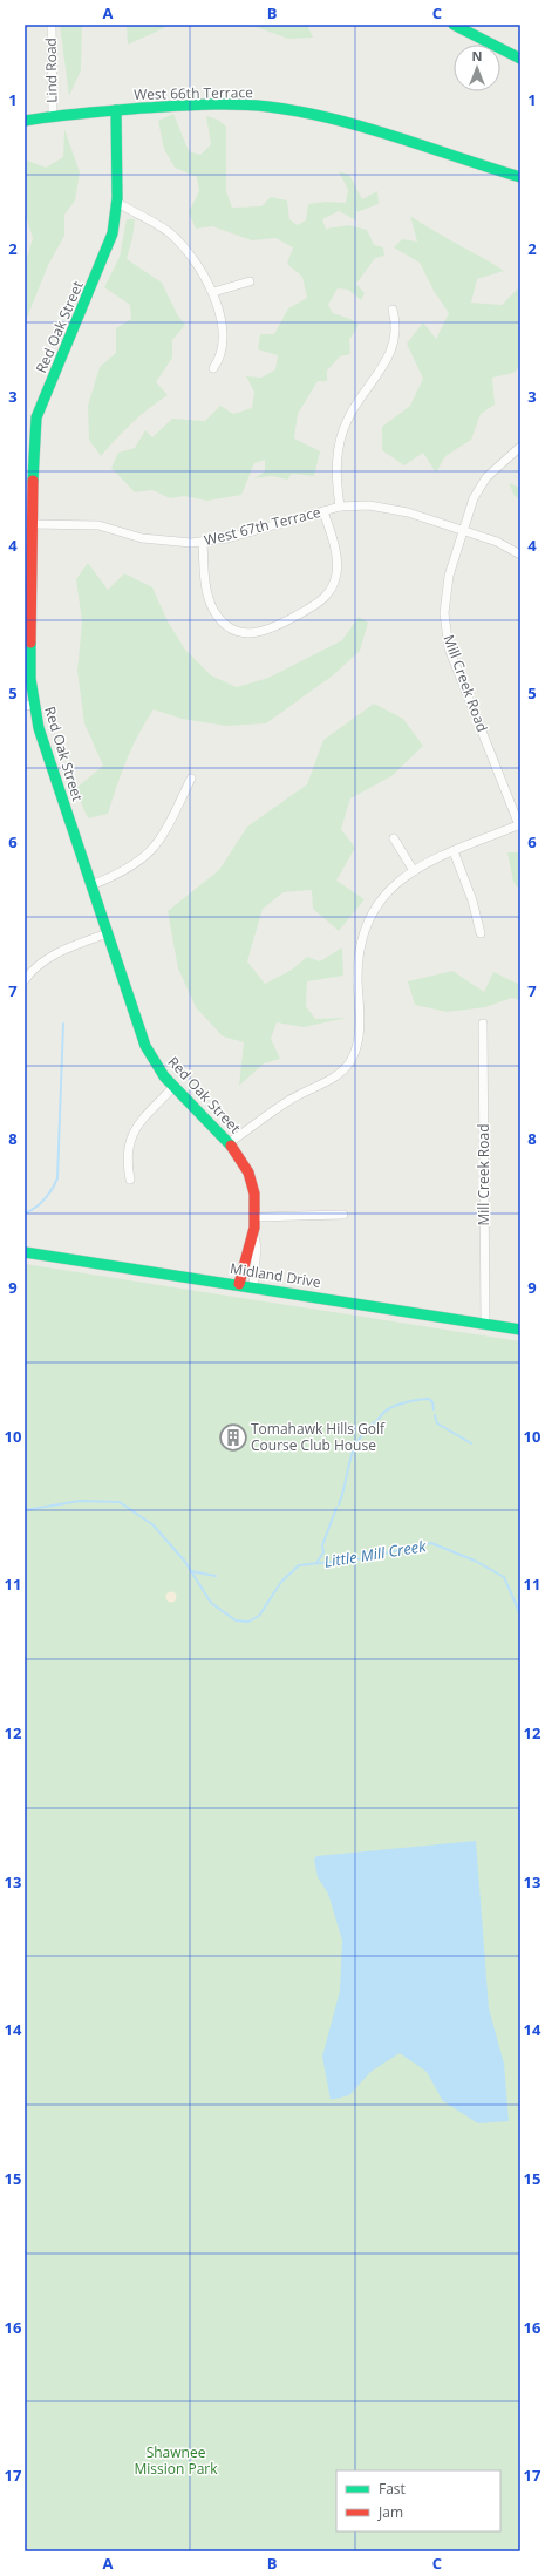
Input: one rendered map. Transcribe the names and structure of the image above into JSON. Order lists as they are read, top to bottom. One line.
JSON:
{"streets":{"main road":["West 66th Terrace","Red Oak Street","Midland Drive"],"street":["Lind Road","West 67th Terrace","Mill Creek Road"]},"crossings":[["Lind Road","West 66th Terrace"],["West 66th Terrace","Red Oak Street"],["Red Oak Street","West 67th Terrace"],["Red Oak Street","Midland Drive"],["West 67th Terrace","Mill Creek Road"],["Mill Creek Road","Midland Drive"]],"water":["Little Mill Creek"],"parks":["Shawnee Mission Park"],"places":{"building":["Tomahawk Hills Golf Course Club House"]},"legend":["Fast","Jam"],"north":"top","grid":{"columns":["A","B","C"],"rows":["1","2","3","4","5","6","7","8","9","10","11","12","13","14","15","16","17"]}}
